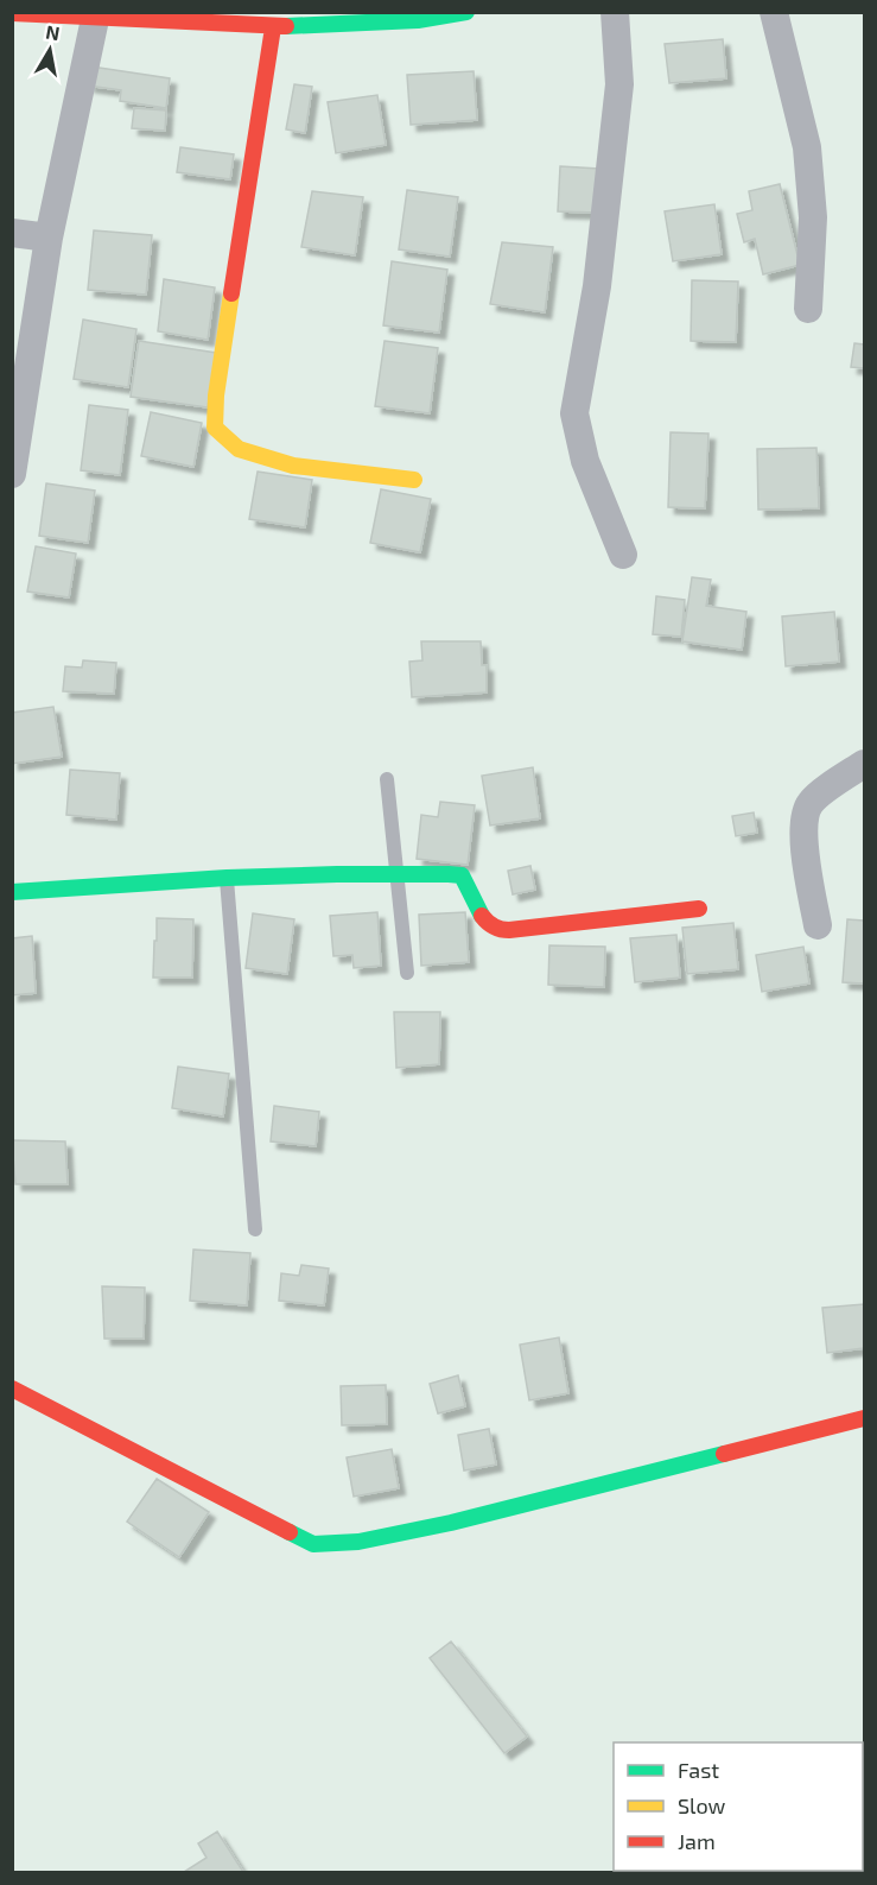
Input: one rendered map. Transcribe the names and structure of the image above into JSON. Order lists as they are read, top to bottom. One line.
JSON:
{"legend":["Fast","Slow","Jam"],"north":"top"}
